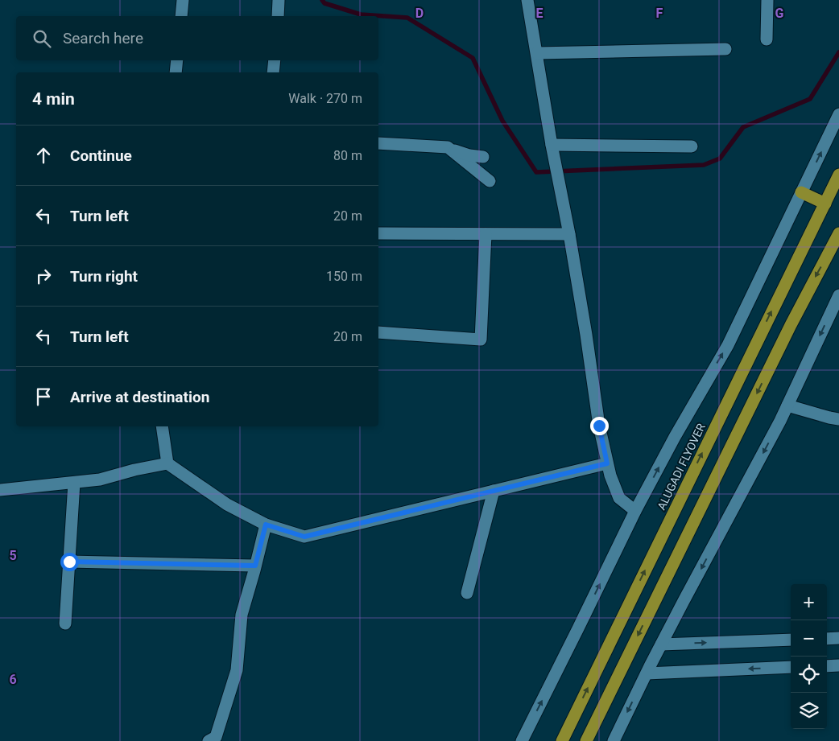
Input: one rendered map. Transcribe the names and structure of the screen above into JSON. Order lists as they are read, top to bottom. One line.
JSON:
{"streets":{"highway":["ALUGADI FLYOVER"]},"page":{"search":"Search here","heading":["4 min","Walk · 270 m"],"list":[["Continue","80 m"],["Turn left","20 m"],["Turn right","150 m"],["Turn left","20 m"],"Arrive at destination"],"map_buttons":["+","−"]},"grid":{"columns":["D","E","F","G"],"rows":["5","6"]}}
